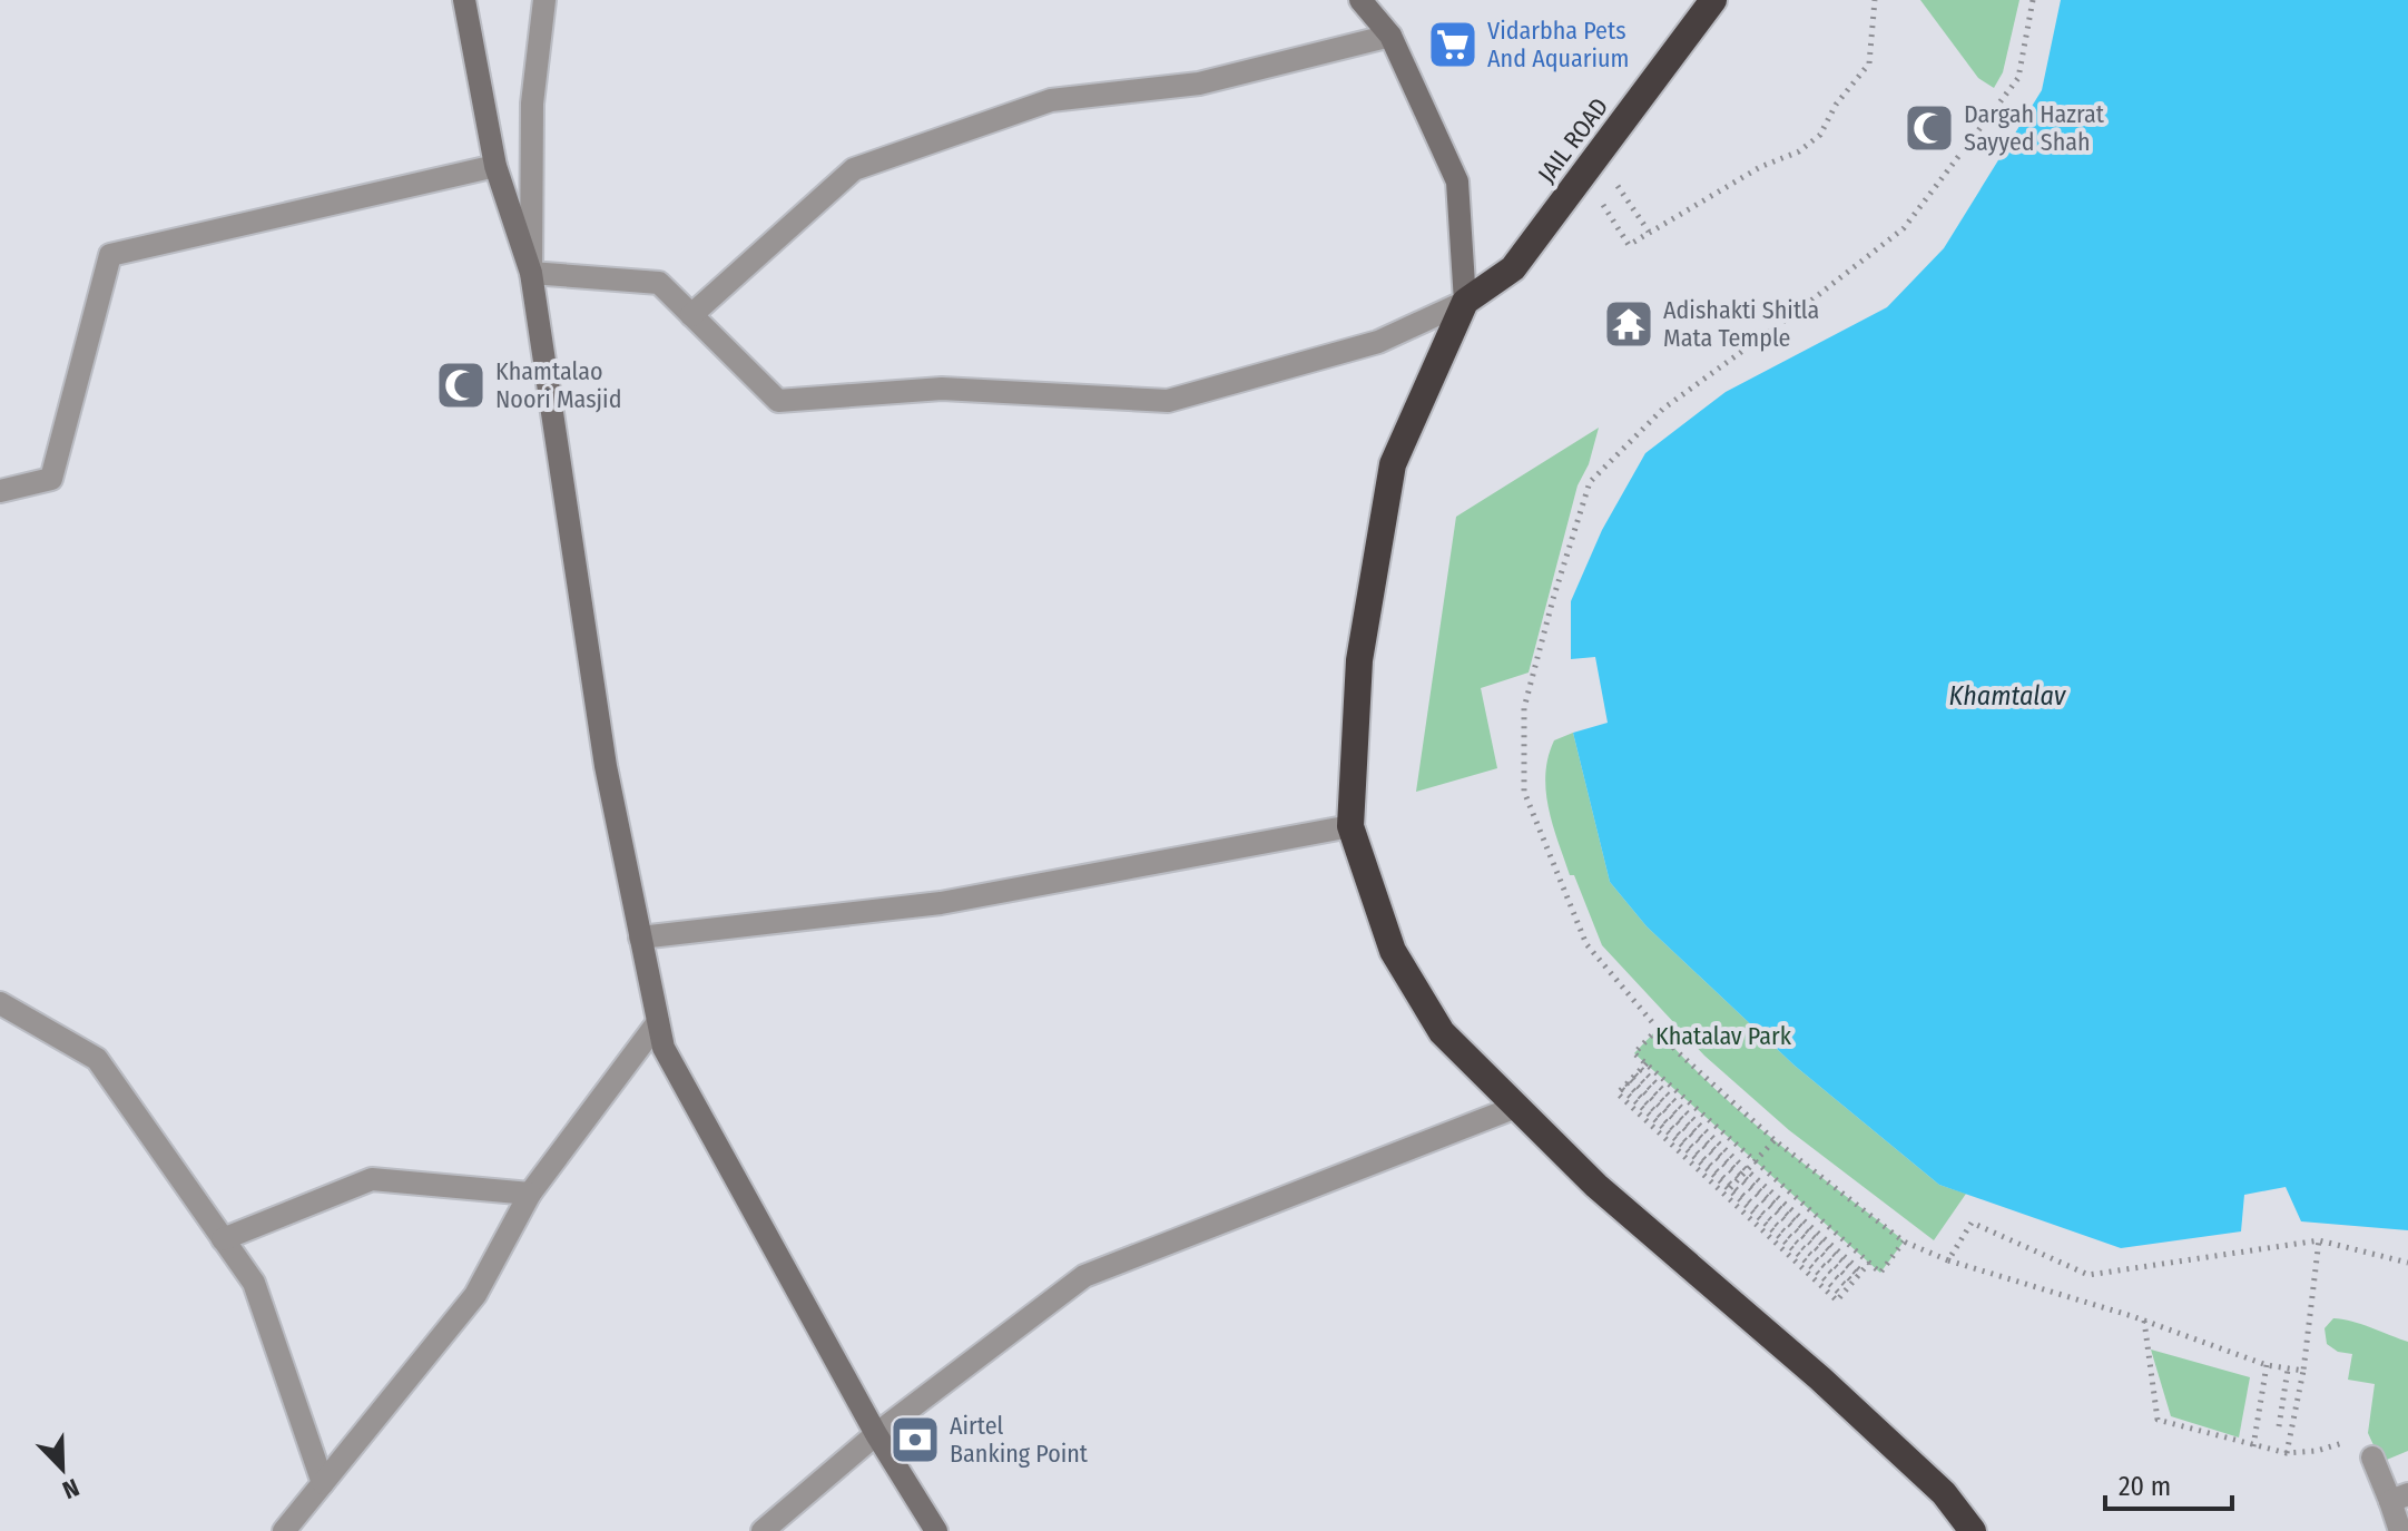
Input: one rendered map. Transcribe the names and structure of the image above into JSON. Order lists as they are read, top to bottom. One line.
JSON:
{"streets":{"highway":["JAIL ROAD"]},"water":["Khamtalav"],"parks":["Khatalav Park"],"places":{"supermarket":["Vidarbha Pets And Aquarium"],"mosque":["Dargah Hazrat Sayyed Shah","Khamtalao Noori Masjid"],"temple":["Adishakti Shitla Mata Temple"],"bank":["Airtel Banking Point"]},"scale_bar":"20 m","north":"bottom right"}
